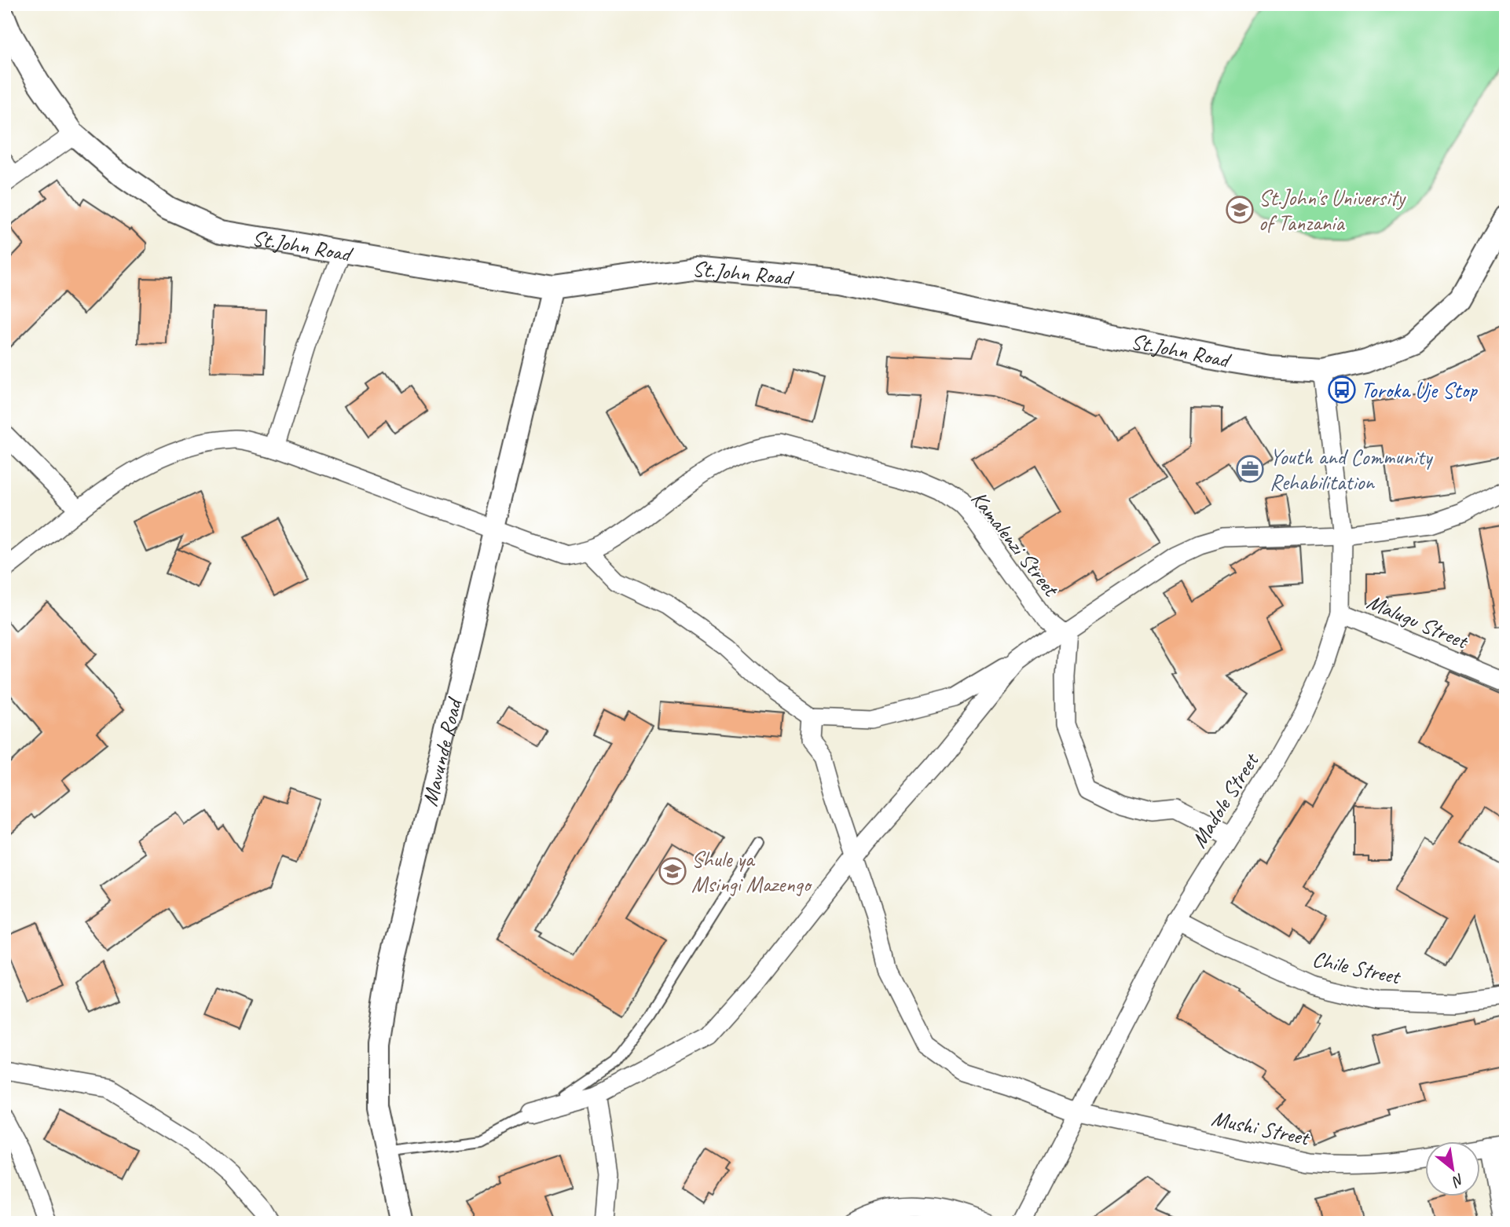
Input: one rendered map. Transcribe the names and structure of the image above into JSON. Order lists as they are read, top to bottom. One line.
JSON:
{"streets":{"street":["St.John Road","Kamalenzi Street","Malugu Street","Mavunde Road","Madole Street","Chile Street","Mushi Street"]},"crossings":[["St.John Road","Mavunde Road"],["St.John Road","Madole Street"],["Kamalenzi Street","Mavunde Road"],["Malugu Street","Madole Street"],["Madole Street","Chile Street"],["Madole Street","Mushi Street"]],"places":{"school or university":["St.John's University of Tanzania","Shule ya Msingi Mazengo"],"bus stop":["Toroka Uje Stop"],"office":["Youth and Community Rehabilitation"]},"north":"bottom right"}
